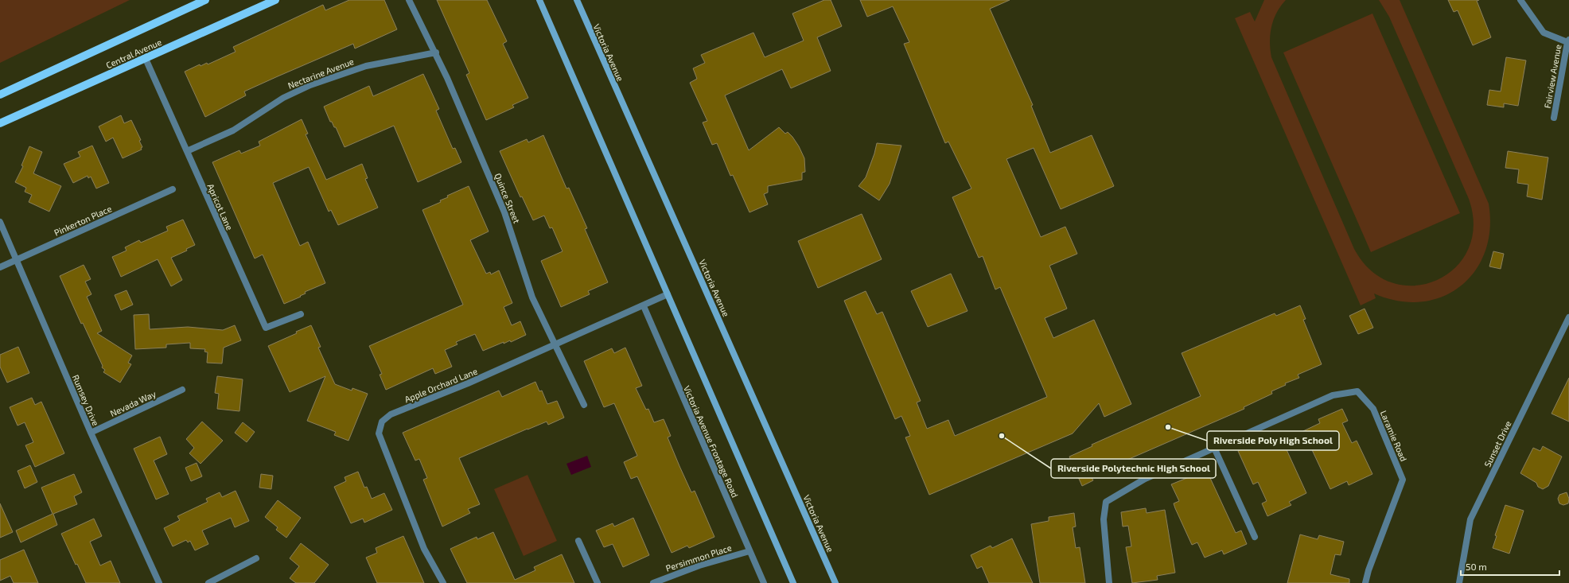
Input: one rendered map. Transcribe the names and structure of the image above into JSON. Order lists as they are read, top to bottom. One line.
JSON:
{"streets":{"main road":["Victoria Avenue","Central Avenue"],"street":["Nectarine Avenue","Fairview Avenue","Quince Street","Apricot Lane","Pinkerton Place","Apple Orchard Lane","Rumsey Drive","Nevada Way","Laramie Road","Victoria Avenue Frontage Road","Sunset Drive","Persimmon Place"]},"crossings":[["Central Avenue","Apricot Lane"],["Nectarine Avenue","Quince Street"],["Nectarine Avenue","Apricot Lane"],["Quince Street","Apple Orchard Lane"],["Pinkerton Place","Rumsey Drive"],["Apple Orchard Lane","Victoria Avenue Frontage Road"],["Rumsey Drive","Nevada Way"],["Victoria Avenue Frontage Road","Persimmon Place"]],"places":["Riverside Poly High School","Riverside Polytechnic High School"],"scale_bar":"50 m"}
